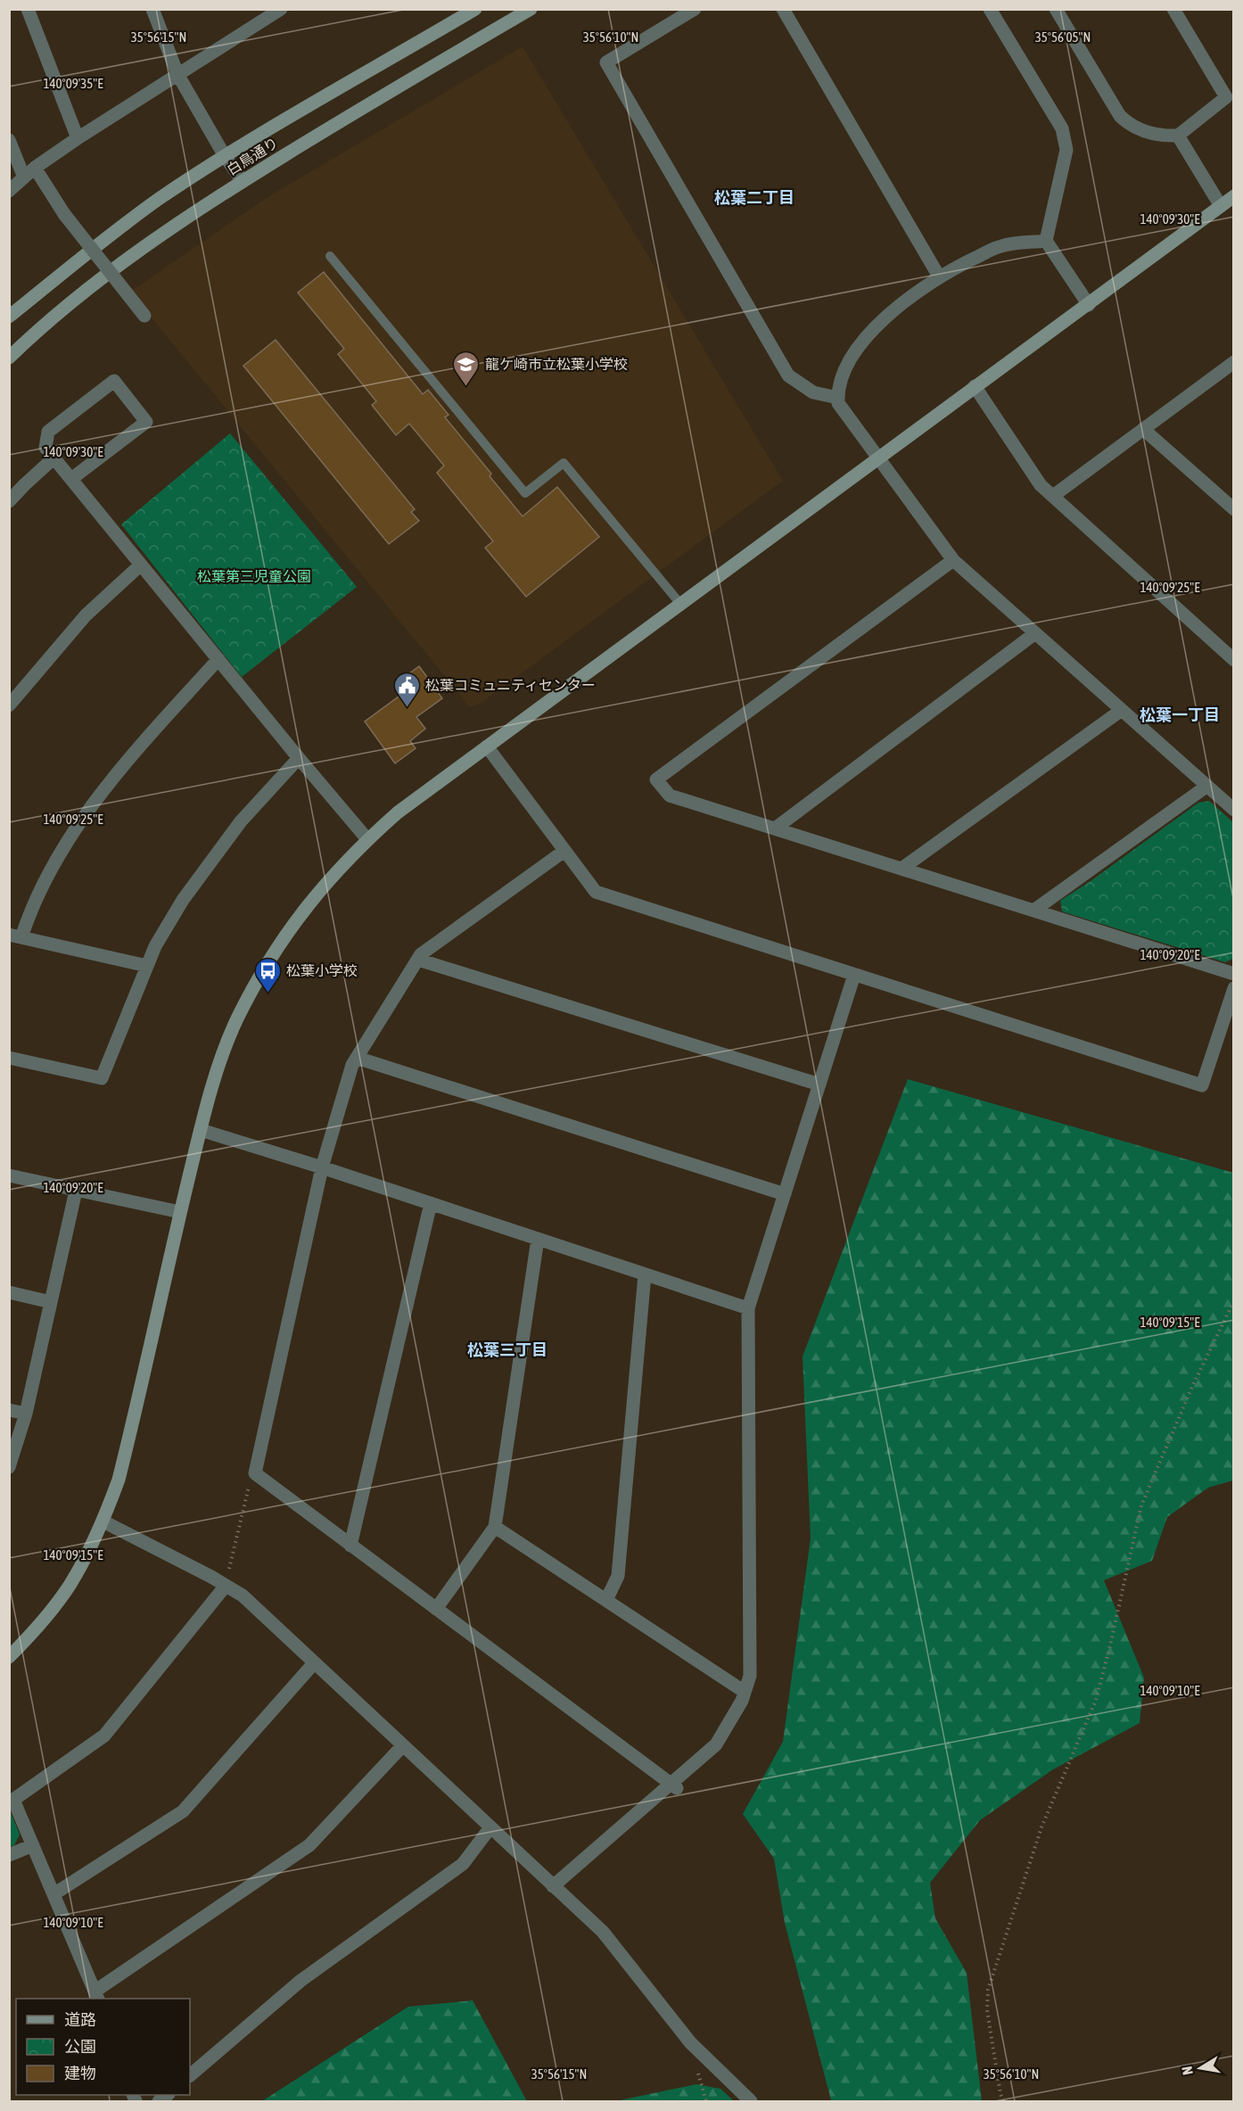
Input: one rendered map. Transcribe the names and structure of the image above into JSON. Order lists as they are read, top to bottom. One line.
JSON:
{"streets":{"street":["白鳥通り"]},"districts":["松葉二丁目","松葉一丁目","松葉三丁目"],"parks":["松葉第三児童公園"],"places":{"school or university":["龍ケ崎市立松葉小学校"],"public building":["松葉コミュニティセンター"],"bus stop":["松葉小学校"]},"legend":["道路","公園","建物"],"north":"left","coordinates":["35°56'15\"N","35°56'10\"N","35°56'05\"N","140°09'35\"E","140°09'30\"E","140°09'25\"E","140°09'20\"E","140°09'15\"E","140°09'10\"E"]}
